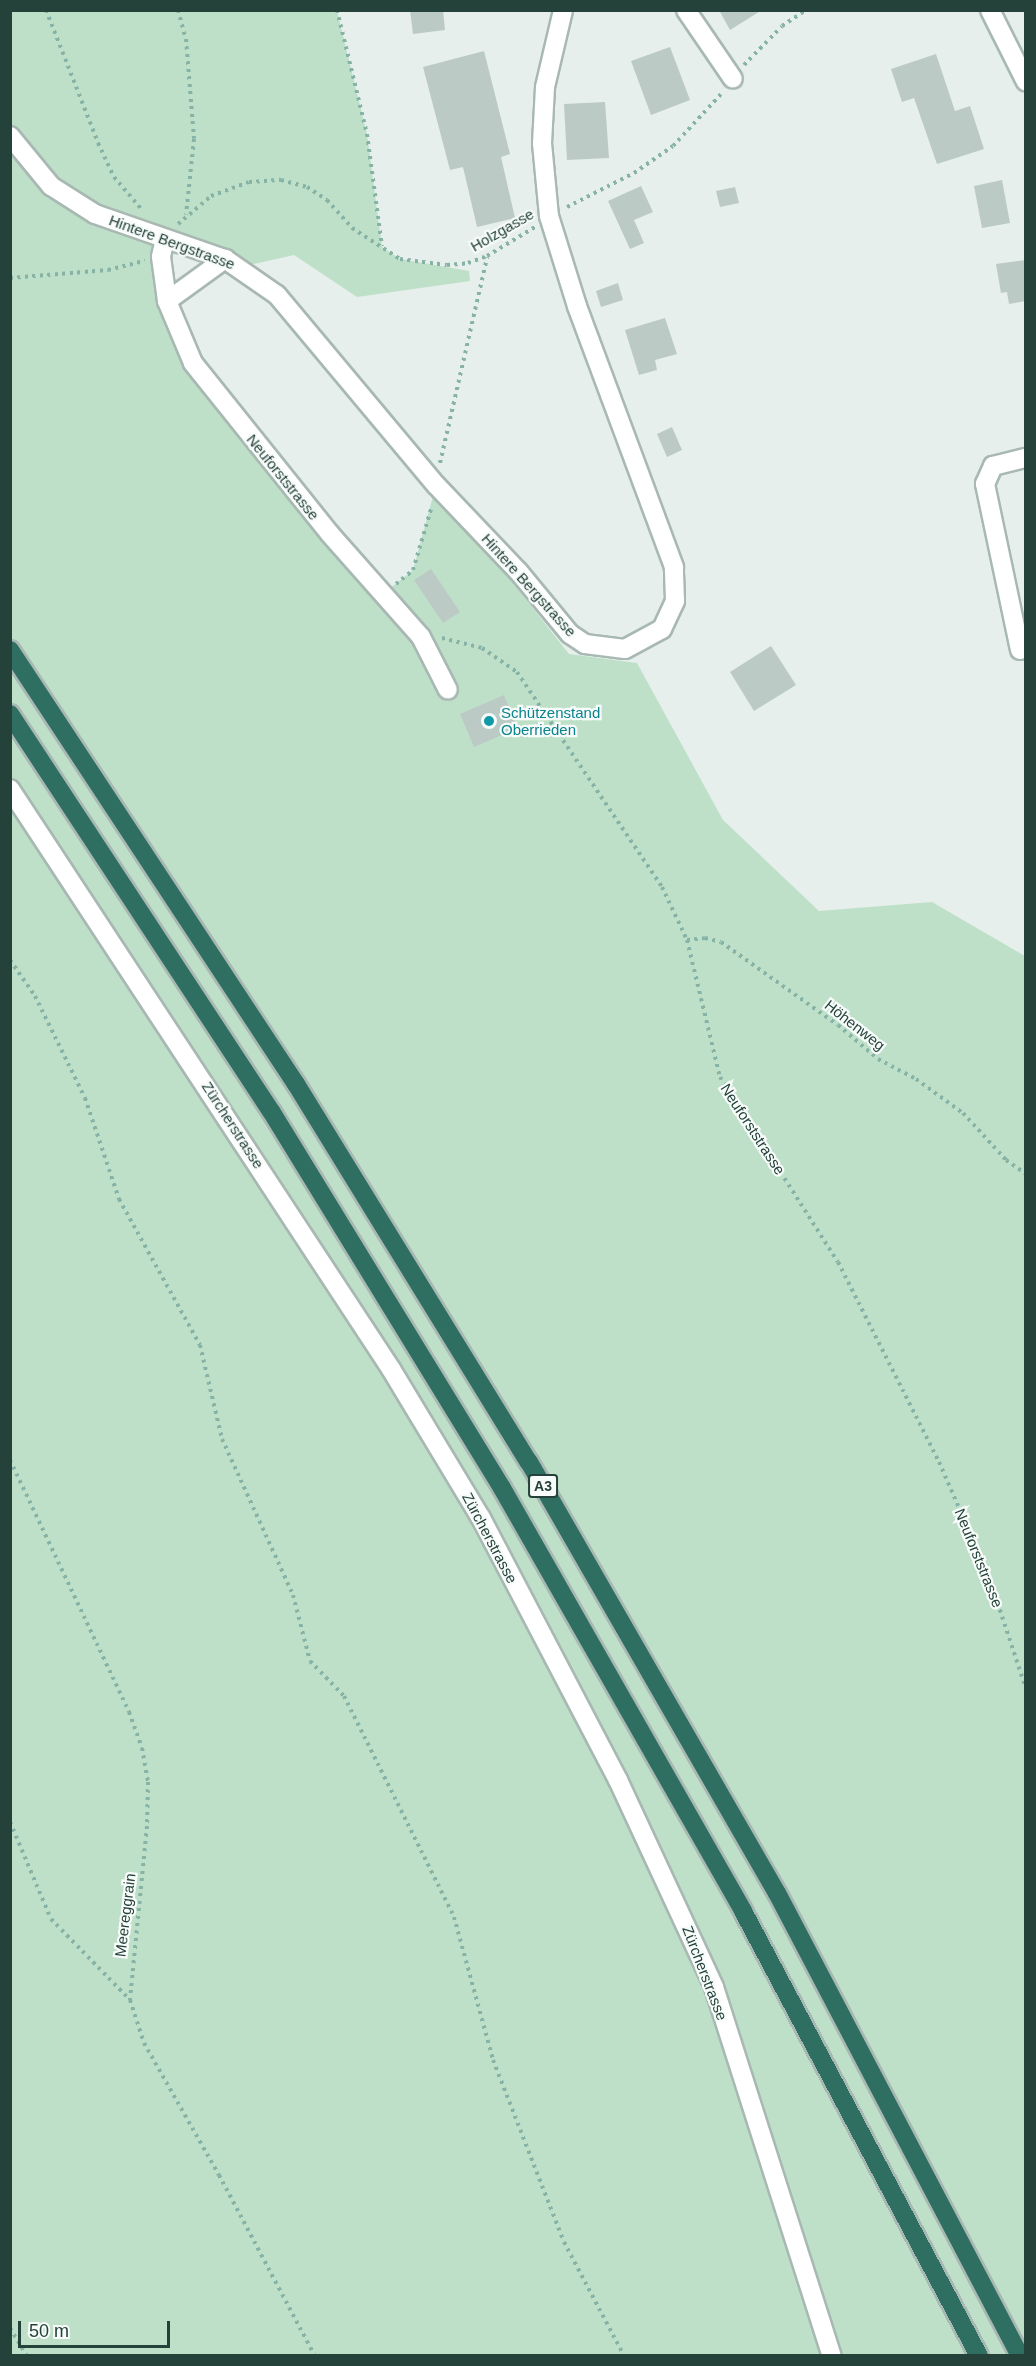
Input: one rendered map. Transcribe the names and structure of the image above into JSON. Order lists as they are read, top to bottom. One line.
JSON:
{"streets":{"highway":["A3"],"street":["Hintere Bergstrasse","Neuforststrasse","Zürcherstrasse"],"path":["Holzgasse","Höhenweg","Meereggrain"]},"crossings":[["Holzgasse","Hintere Bergstrasse"],["Holzgasse","Neuforststrasse"],["Hintere Bergstrasse","Neuforststrasse"],["Neuforststrasse","Höhenweg"]],"places":["Schützenstand Oberrieden"],"scale_bar":"50 m"}
